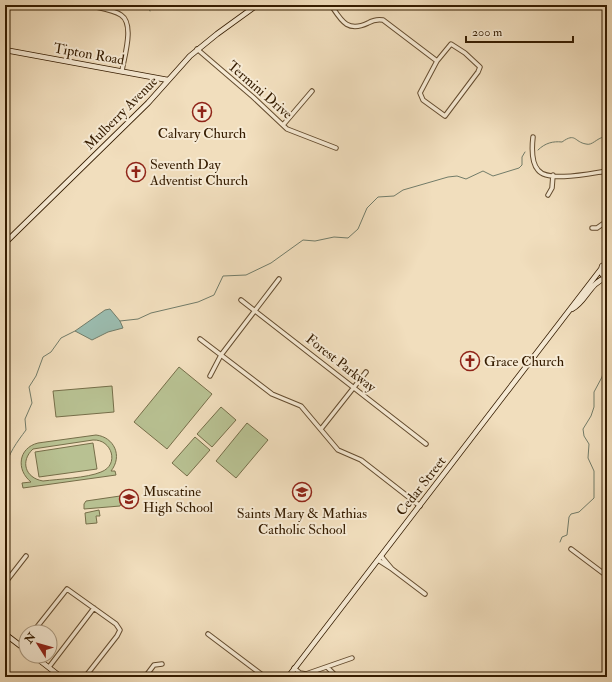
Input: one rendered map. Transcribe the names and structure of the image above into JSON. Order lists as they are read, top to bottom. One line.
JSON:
{"streets":{"main road":["Tipton Road","Mulberry Avenue","Cedar Street"],"street":["Termini Drive","Forest Parkway"]},"crossings":[["Tipton Road","Mulberry Avenue"],["Termini Drive","Mulberry Avenue"]],"places":{"church":["Calvary Church","Seventh Day Adventist Church","Grace Church"],"school or university":["Saints Mary & Mathias Catholic School","Muscatine High School"]},"scale_bar":"200 m","north":"top left"}
